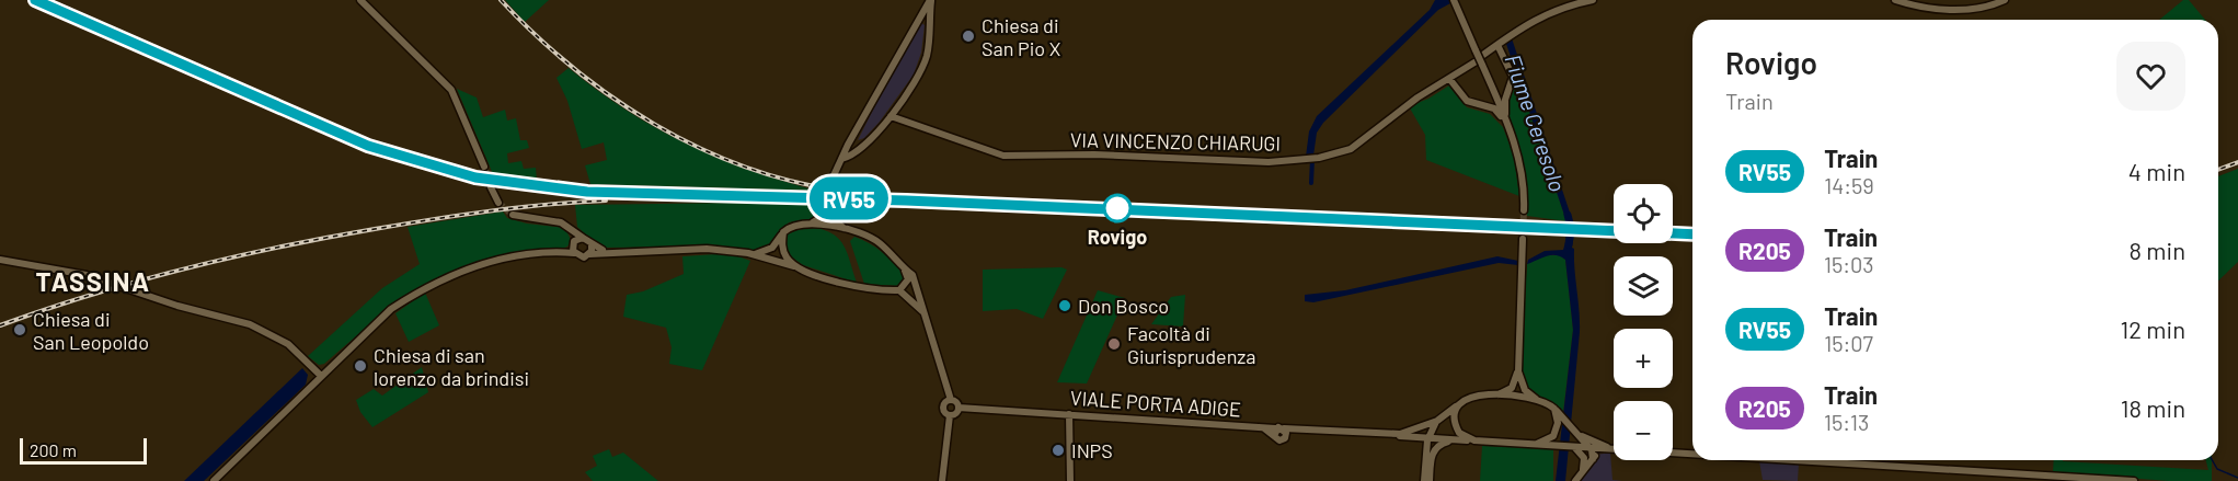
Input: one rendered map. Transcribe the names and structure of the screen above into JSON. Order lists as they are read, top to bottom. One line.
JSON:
{"streets":{"main road":["VIA VINCENZO CHIARUGI","VIALE PORTA ADIGE"]},"districts":["TASSINA"],"water":["Fiume Ceresolo"],"places":["Chiesa di San Pio X","Rovigo","Don Bosco","Chiesa di San Leopoldo","Facoltà di Giurisprudenza","Chiesa di san lorenzo da brindisi","INPS"],"scale_bar":"200 m","page":{"on_map":"RV55","heading":["Rovigo","Train"],"list":[{"mark":"RV55","name":"Train","note":"14:59","value":"4 min"},{"mark":"R205","name":"Train","note":"15:03","value":"8 min"},{"mark":"RV55","name":"Train","note":"15:07","value":"12 min"},{"mark":"R205","name":"Train","note":"15:13","value":"18 min"}],"map_buttons":["+","−"],"scale":"200 m"}}
